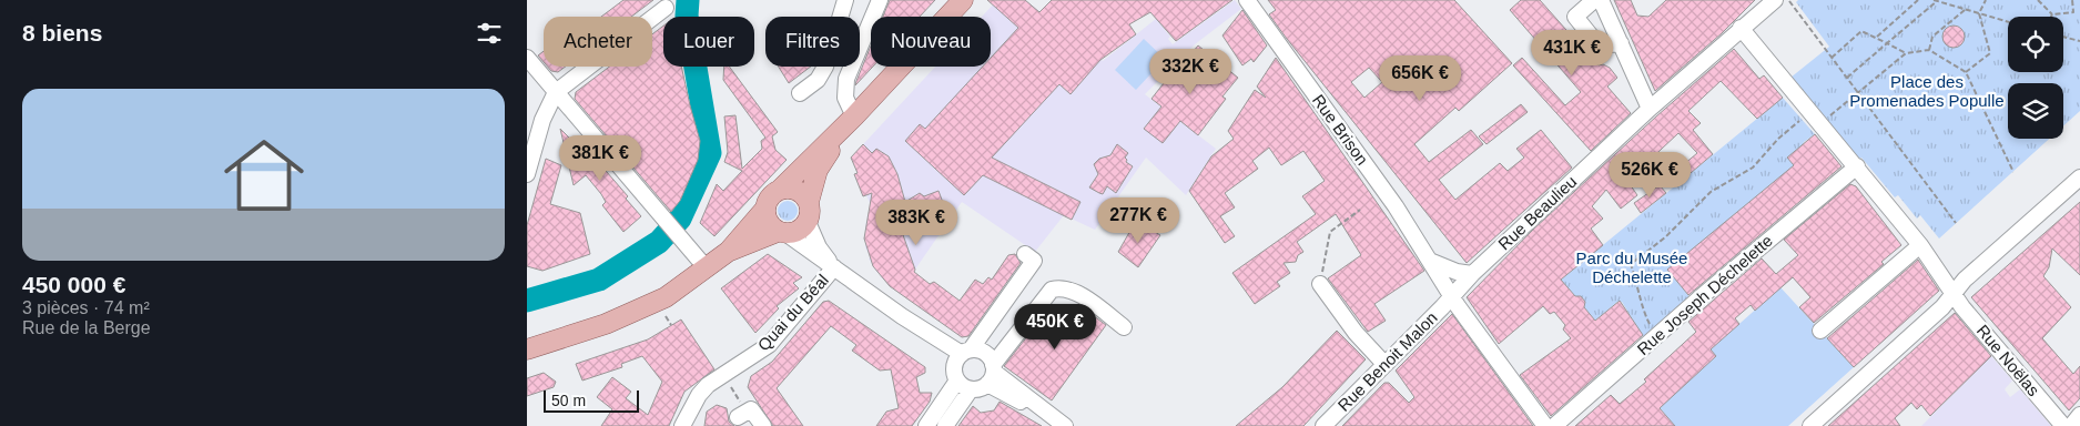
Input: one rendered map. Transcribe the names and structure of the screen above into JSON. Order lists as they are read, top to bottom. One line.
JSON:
{"streets":{"street":["Rue Brison","Rue Beaulieu","Rue Joseph Déchelette","Quai du Béal","Rue Noëlas","Rue Benoit Malon"]},"crossings":[["Rue Brison","Rue Beaulieu"],["Rue Brison","Rue Benoit Malon"],["Rue Beaulieu","Rue Benoit Malon"]],"parks":["Place des Promenades Populle","Parc du Musée Déchelette"],"scale_bar":"50 m","page":{"heading":"8 biens","chip":["Acheter","Louer","Filtres","Nouveau"],"price":["431K €","332K €","656K €","381K €","526K €","277K €","383K €","450K €"],"list":[{"name":"450 000 €","note":"3 pièces · 74 m² · Rue de la Berge"}],"scale":"50 m"}}
